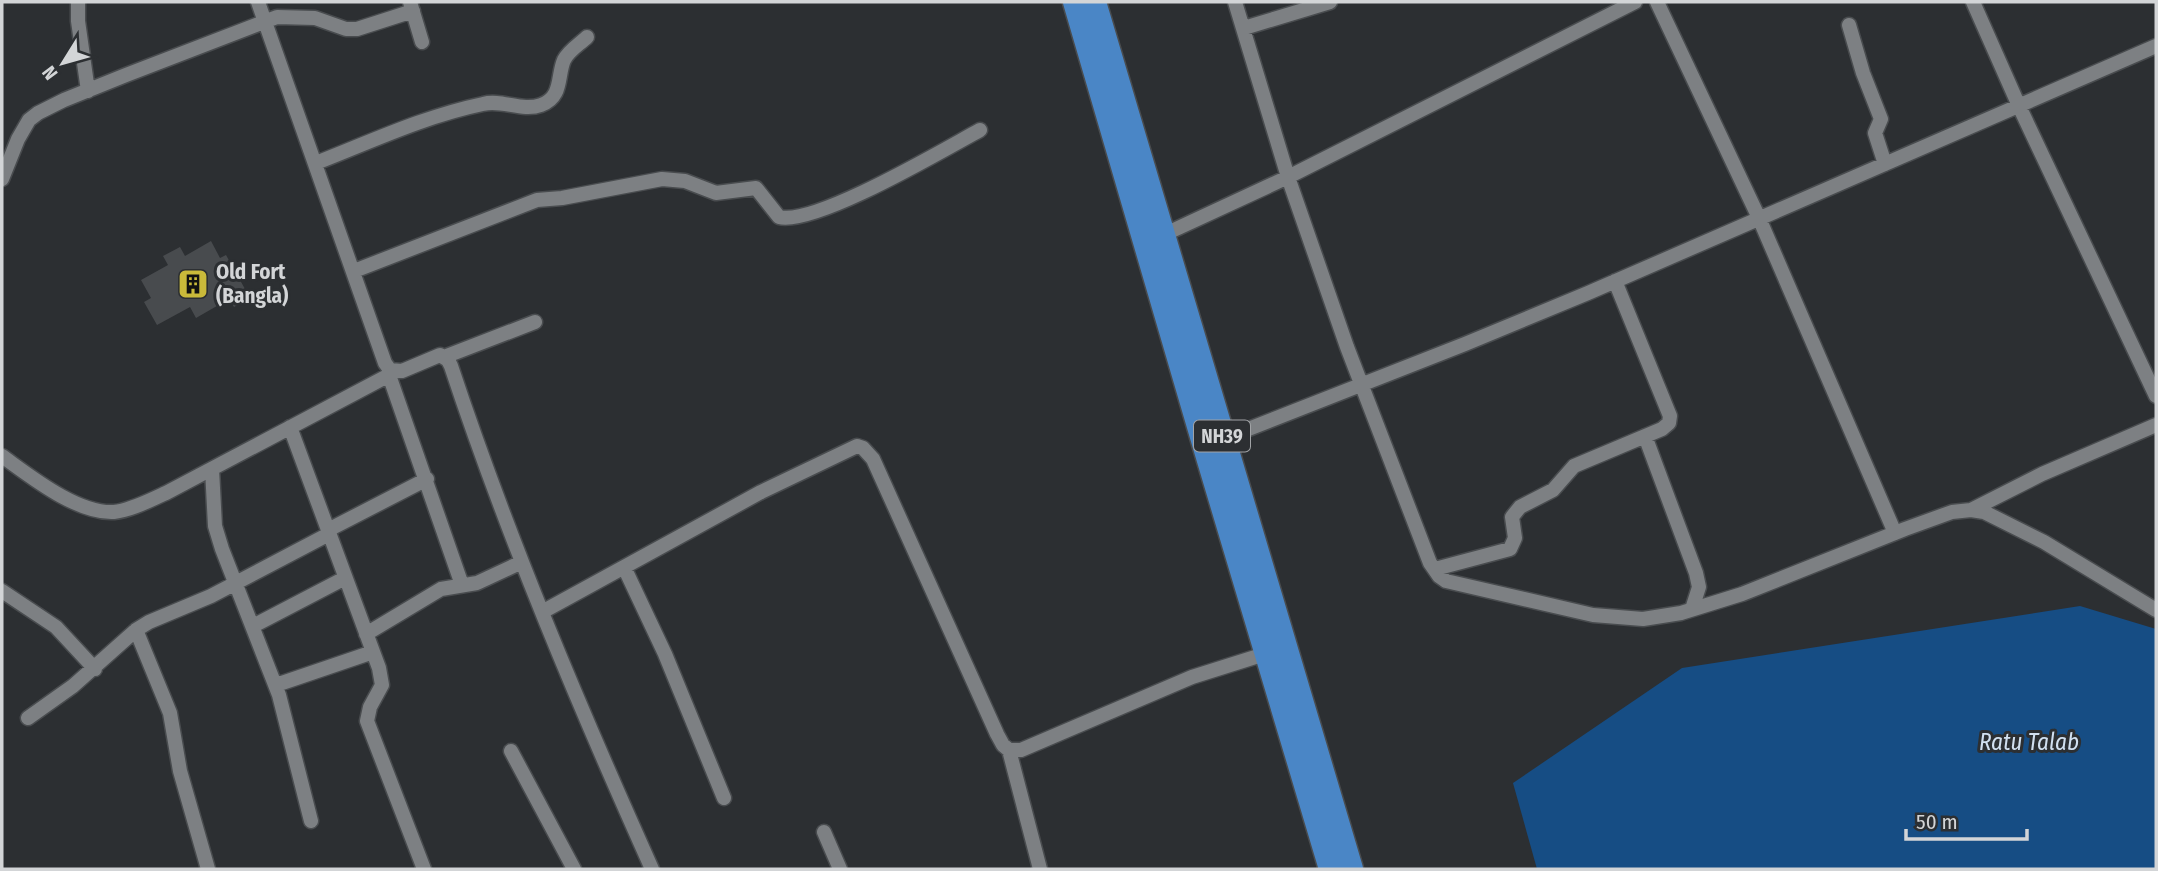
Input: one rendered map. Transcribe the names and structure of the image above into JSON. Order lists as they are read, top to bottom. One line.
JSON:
{"streets":{"highway":["NH39"]},"water":["Ratu Talab"],"places":{"building":["Old Fort (Bangla)"]},"scale_bar":"50 m","north":"bottom left"}
